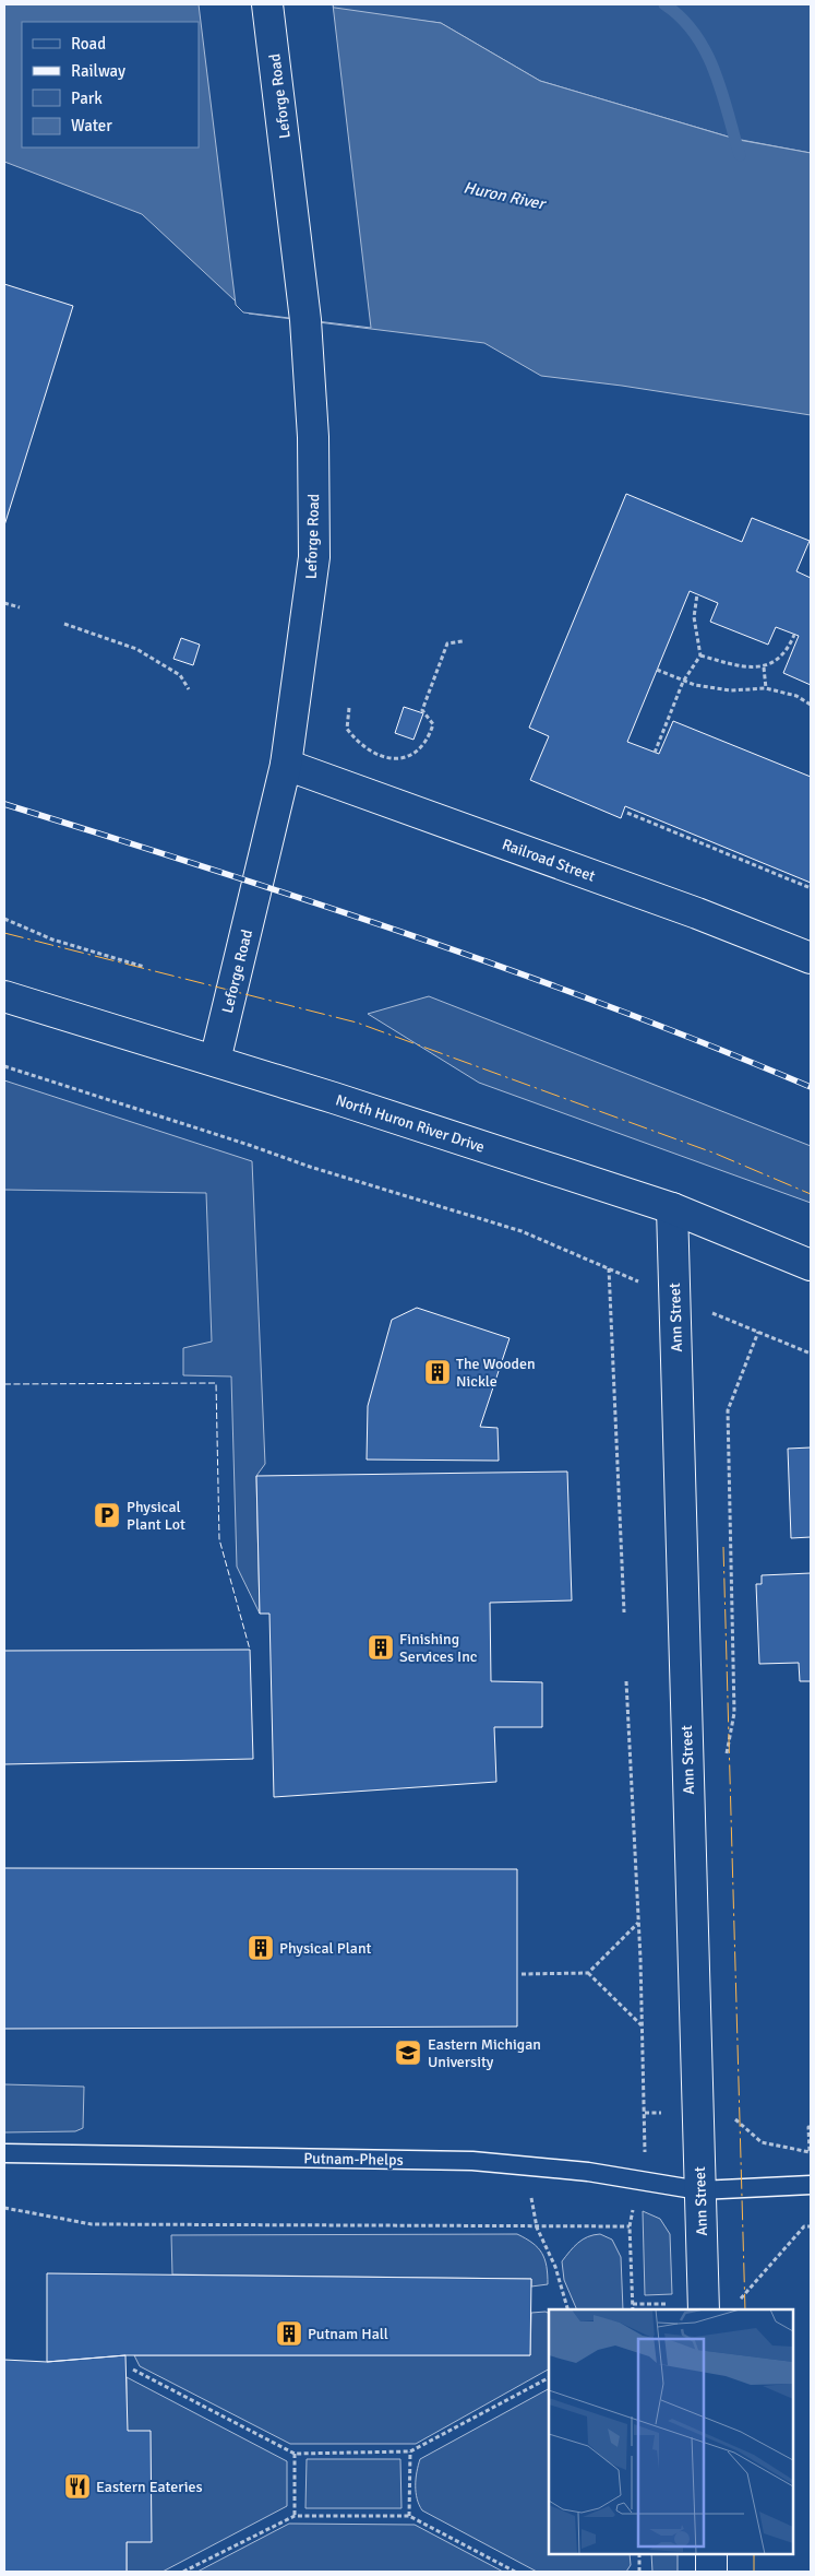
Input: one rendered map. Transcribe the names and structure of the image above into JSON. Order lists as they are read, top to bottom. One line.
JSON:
{"streets":{"main road":["Leforge Road","Railroad Street","North Huron River Drive","Ann Street"],"lane":["Putnam-Phelps"]},"crossings":[["Leforge Road","Railroad Street"],["Leforge Road","North Huron River Drive"],["North Huron River Drive","Ann Street"],["Ann Street","Putnam-Phelps"]],"water":["Huron River"],"places":{"building":["The Wooden Nickle","Finishing Services Inc","Physical Plant","Putnam Hall"],"parking":["Physical Plant Lot"],"school or university":["Eastern Michigan University"],"restaurant":["Eastern Eateries"]},"legend":["Road","Railway","Park","Water"]}
